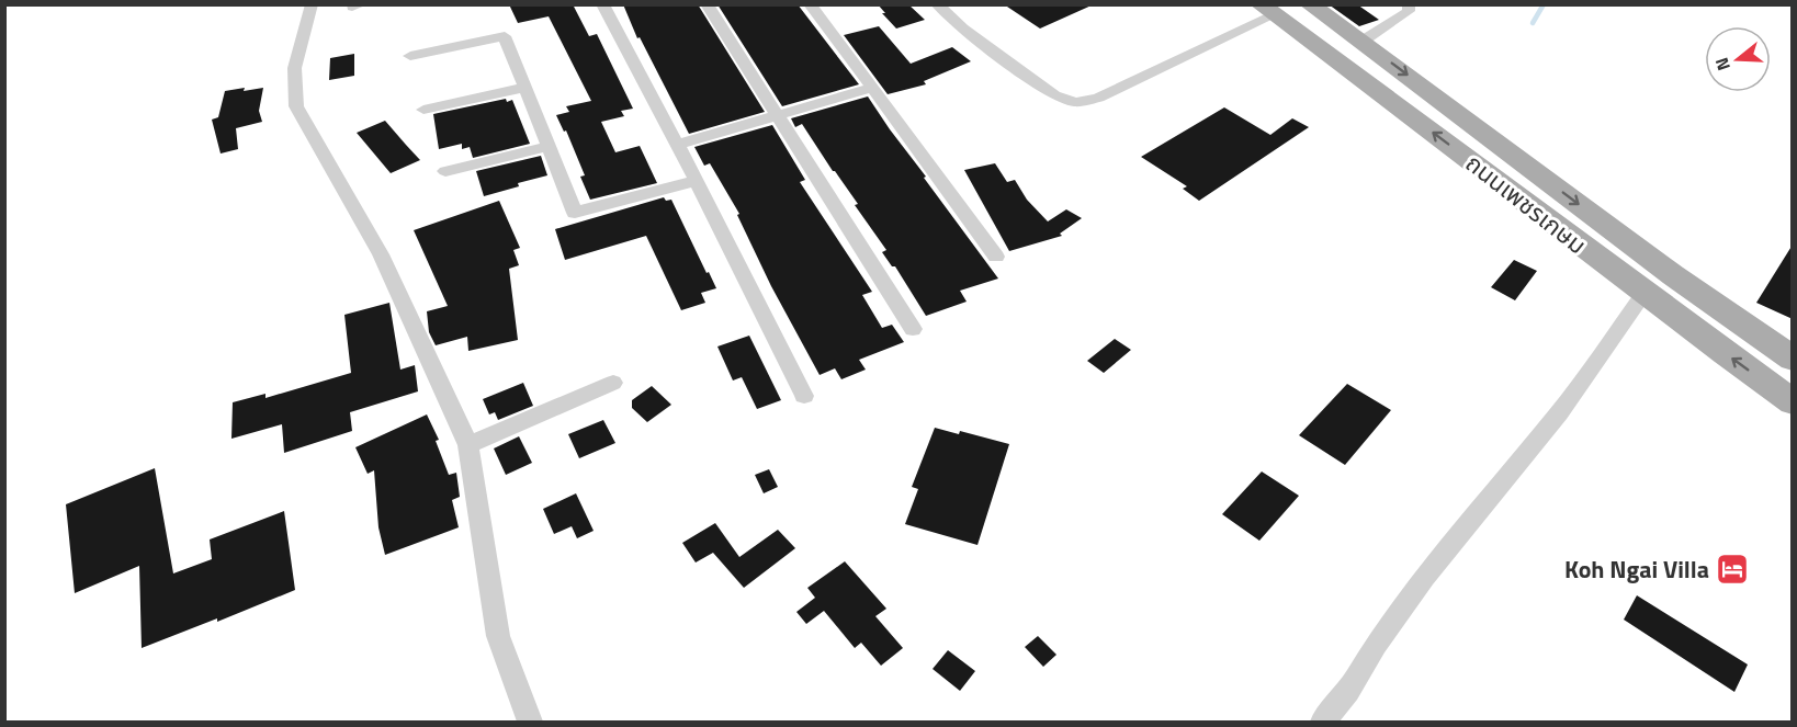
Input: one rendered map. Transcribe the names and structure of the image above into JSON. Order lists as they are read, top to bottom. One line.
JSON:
{"streets":{"main road":["ถนนเพชรเกษม"]},"places":{"hotel":["Koh Ngai Villa"]},"north":"left"}
